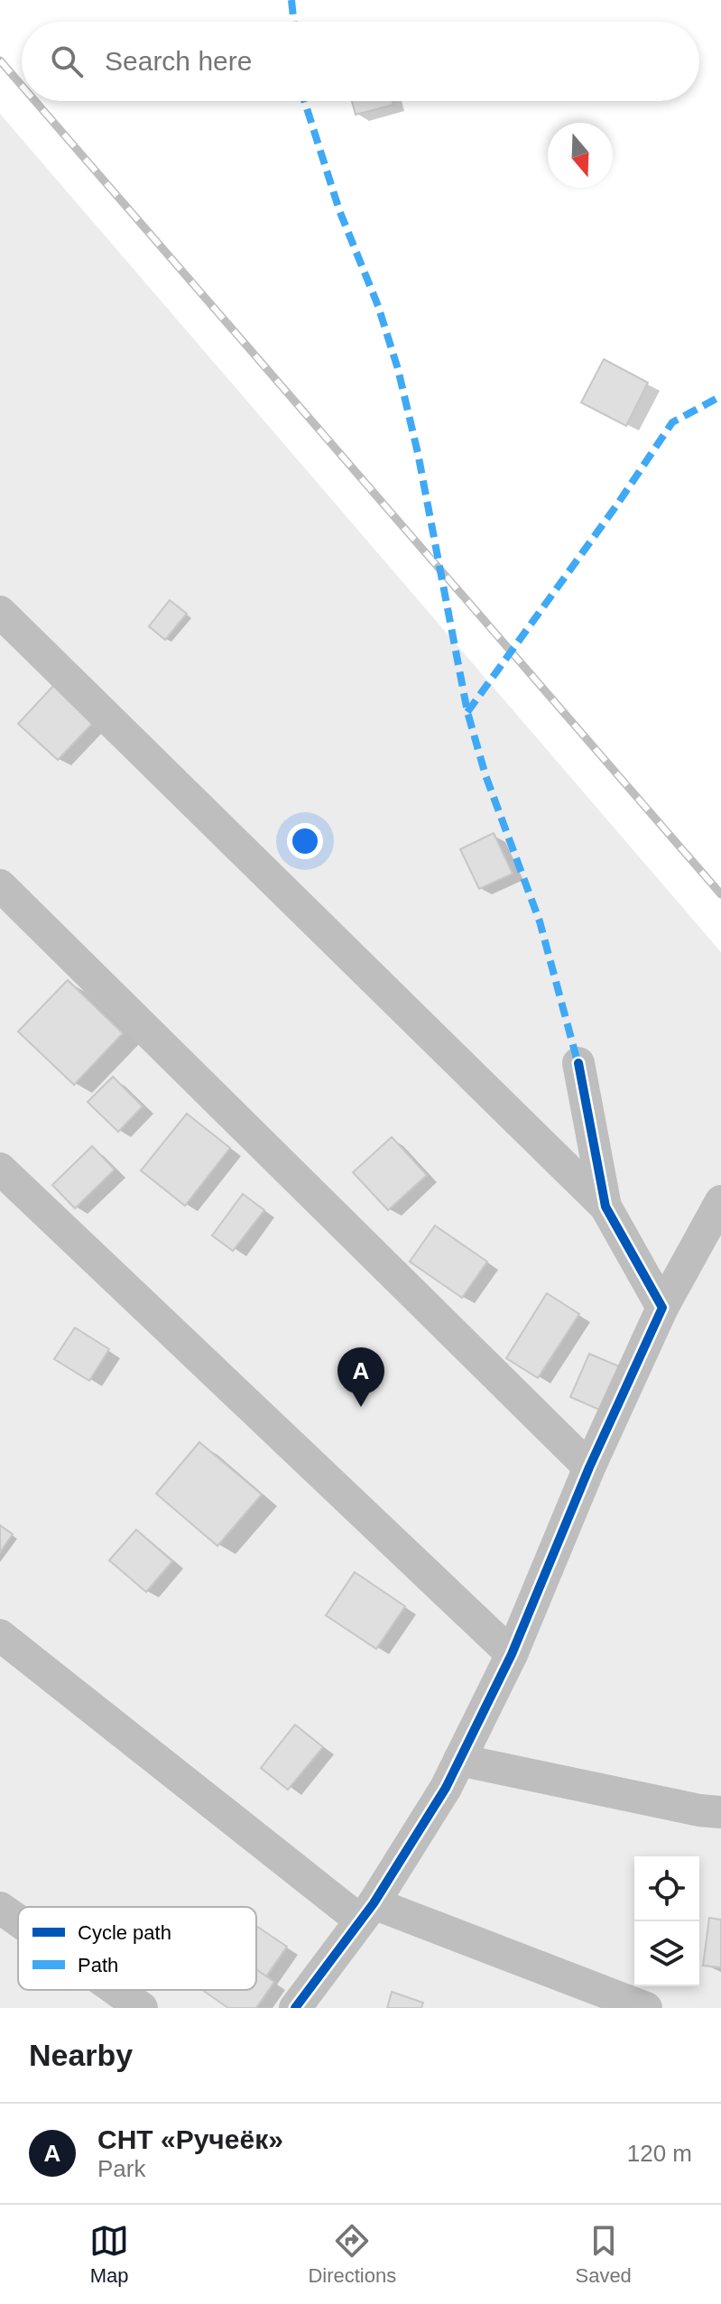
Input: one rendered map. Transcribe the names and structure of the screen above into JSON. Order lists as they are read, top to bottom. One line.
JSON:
{"legend":["Cycle path","Path"],"north":"bottom","page":{"search":"Search here","pins":"A","heading":"Nearby","list":[{"mark":"A","name":"СНТ «Ручеёк»","note":"Park","value":"120 m"}],"nav":["Map","Directions","Saved"]}}
